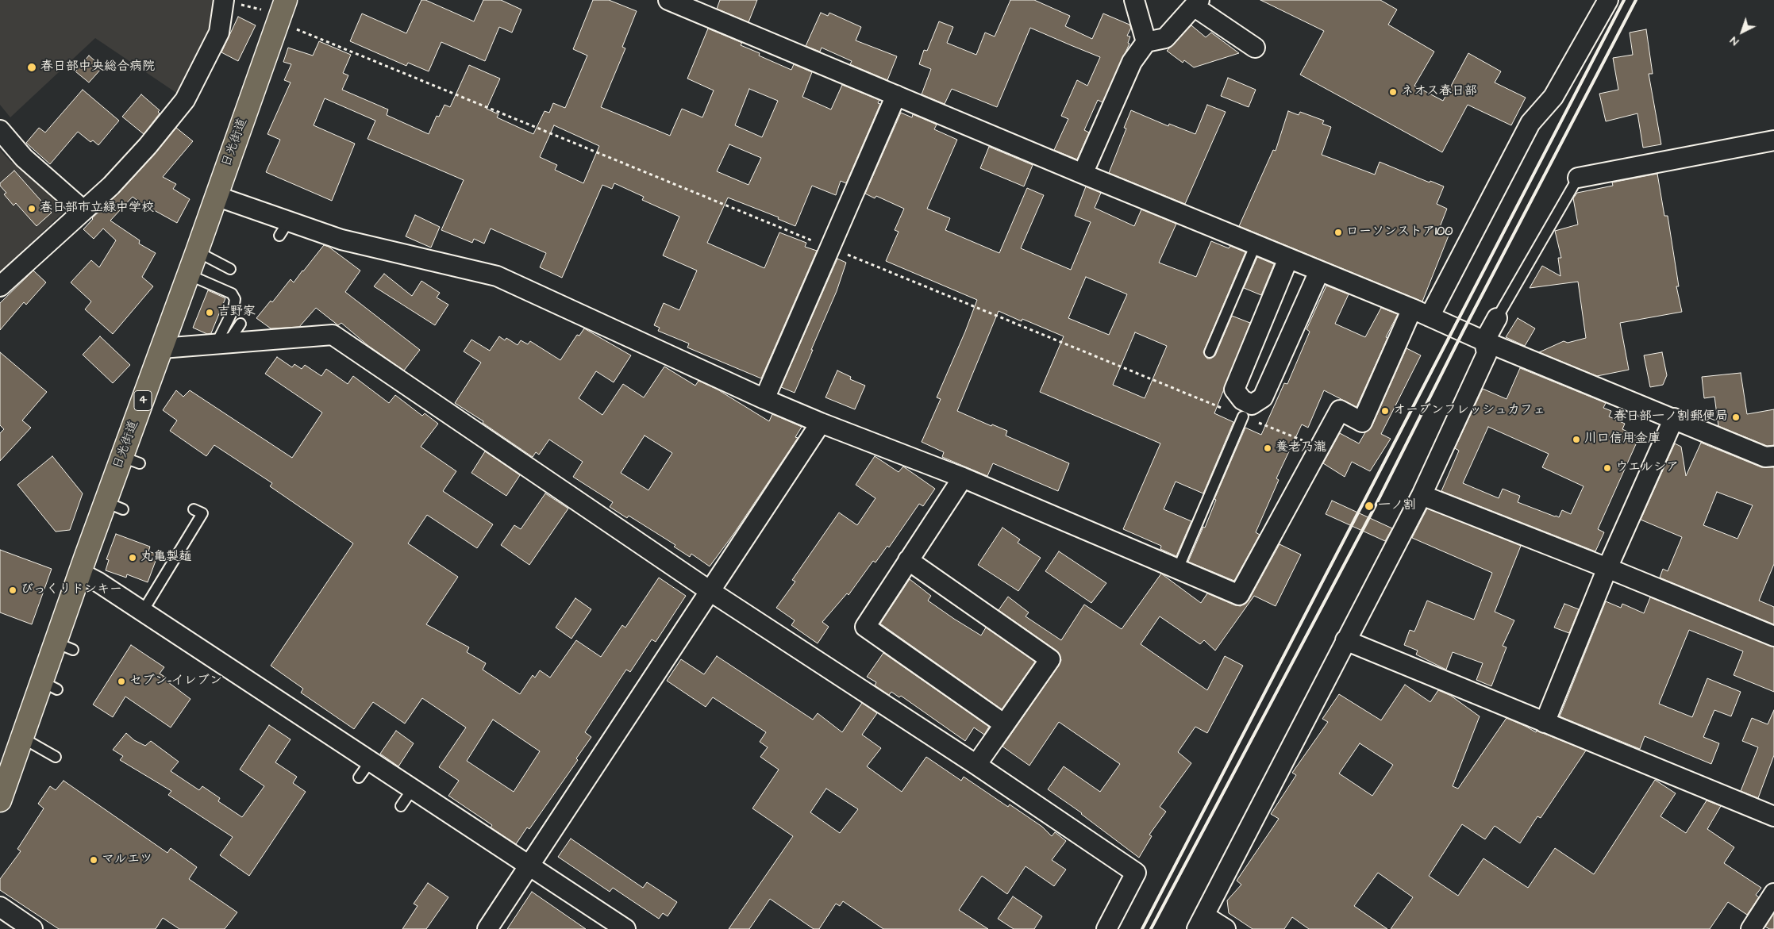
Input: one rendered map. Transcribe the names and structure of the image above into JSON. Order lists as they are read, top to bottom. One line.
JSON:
{"streets":{"highway":["日光街道","4"]},"places":["春日部中央総合病院","ネオス春日部","春日部市立緑中学校","ローソンストア100","吉野家","オーブンフレッシュカフェ","春日部一ノ割郵便局","川口信用金庫","養老乃瀧","ウエルシア","一ノ割","丸亀製麺","びっくりドンキー","セブン-イレブン","マルエツ"],"north":"bottom left"}
